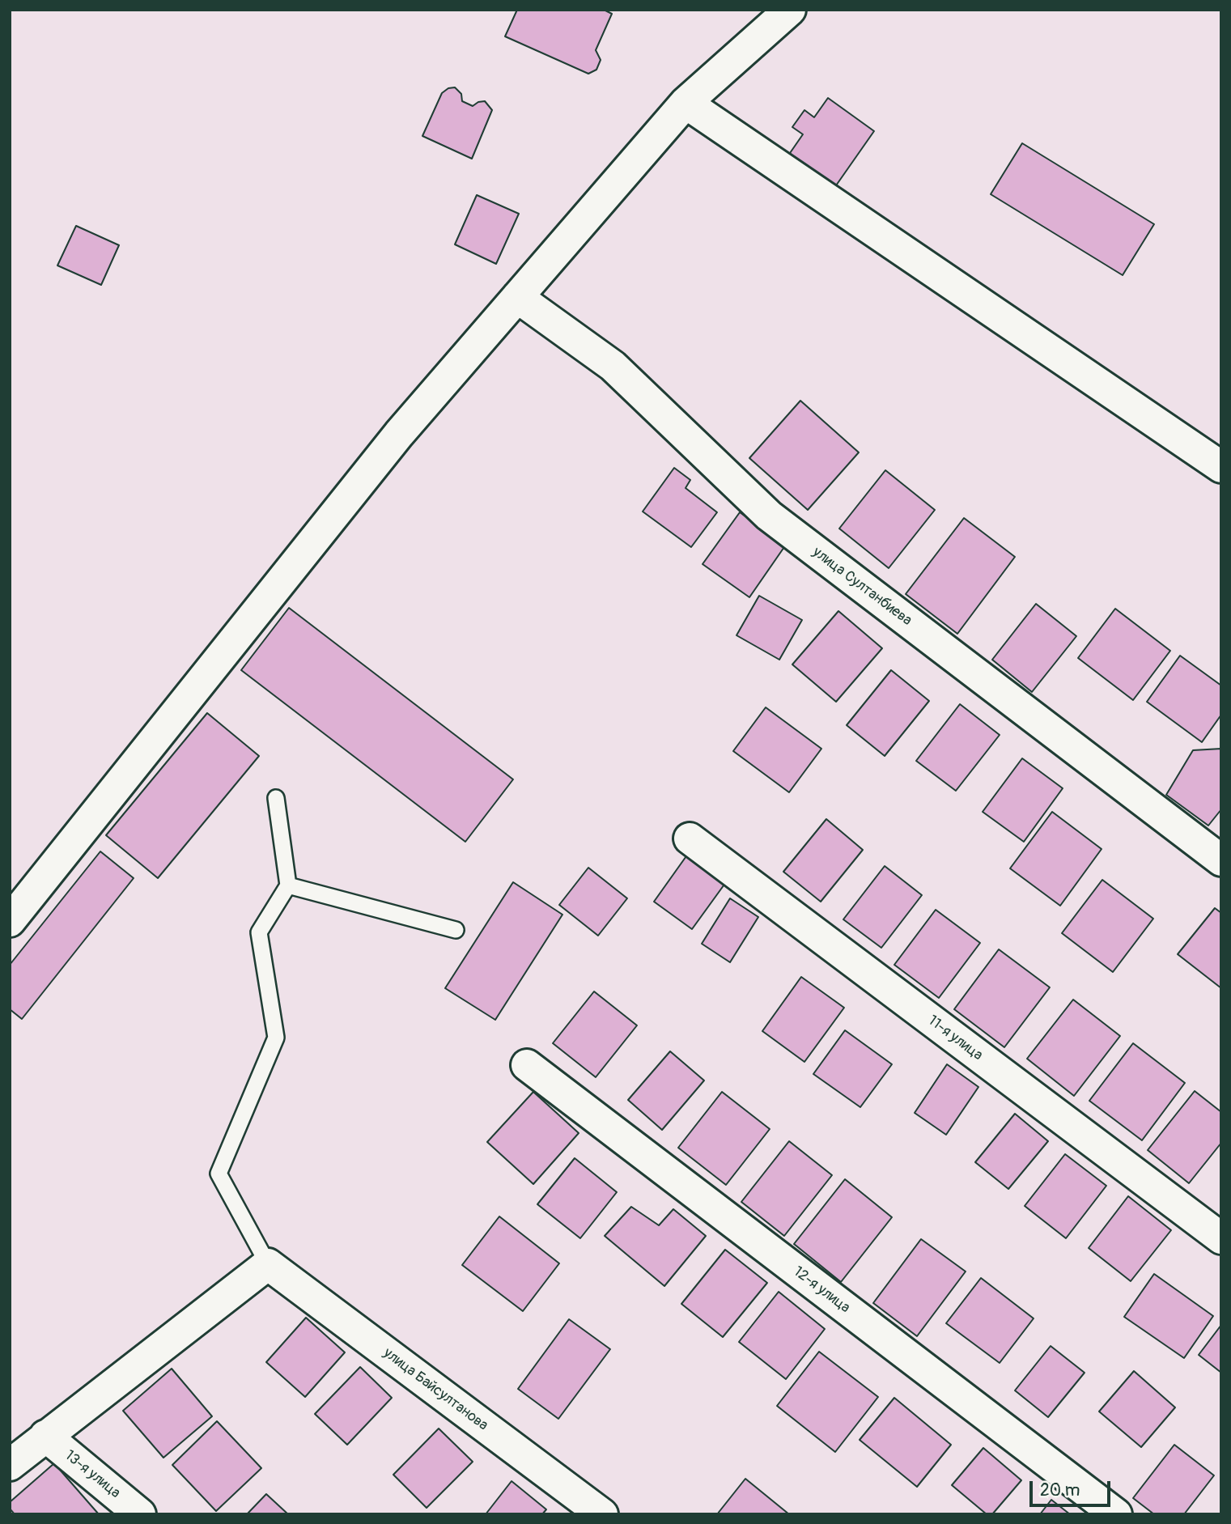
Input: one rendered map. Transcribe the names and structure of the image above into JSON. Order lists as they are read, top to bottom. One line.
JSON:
{"streets":{"street":["улица Султанбиева","11-я улица","12-я улица","улица Байсултанова","13-я улица"]},"scale_bar":"20 m"}
